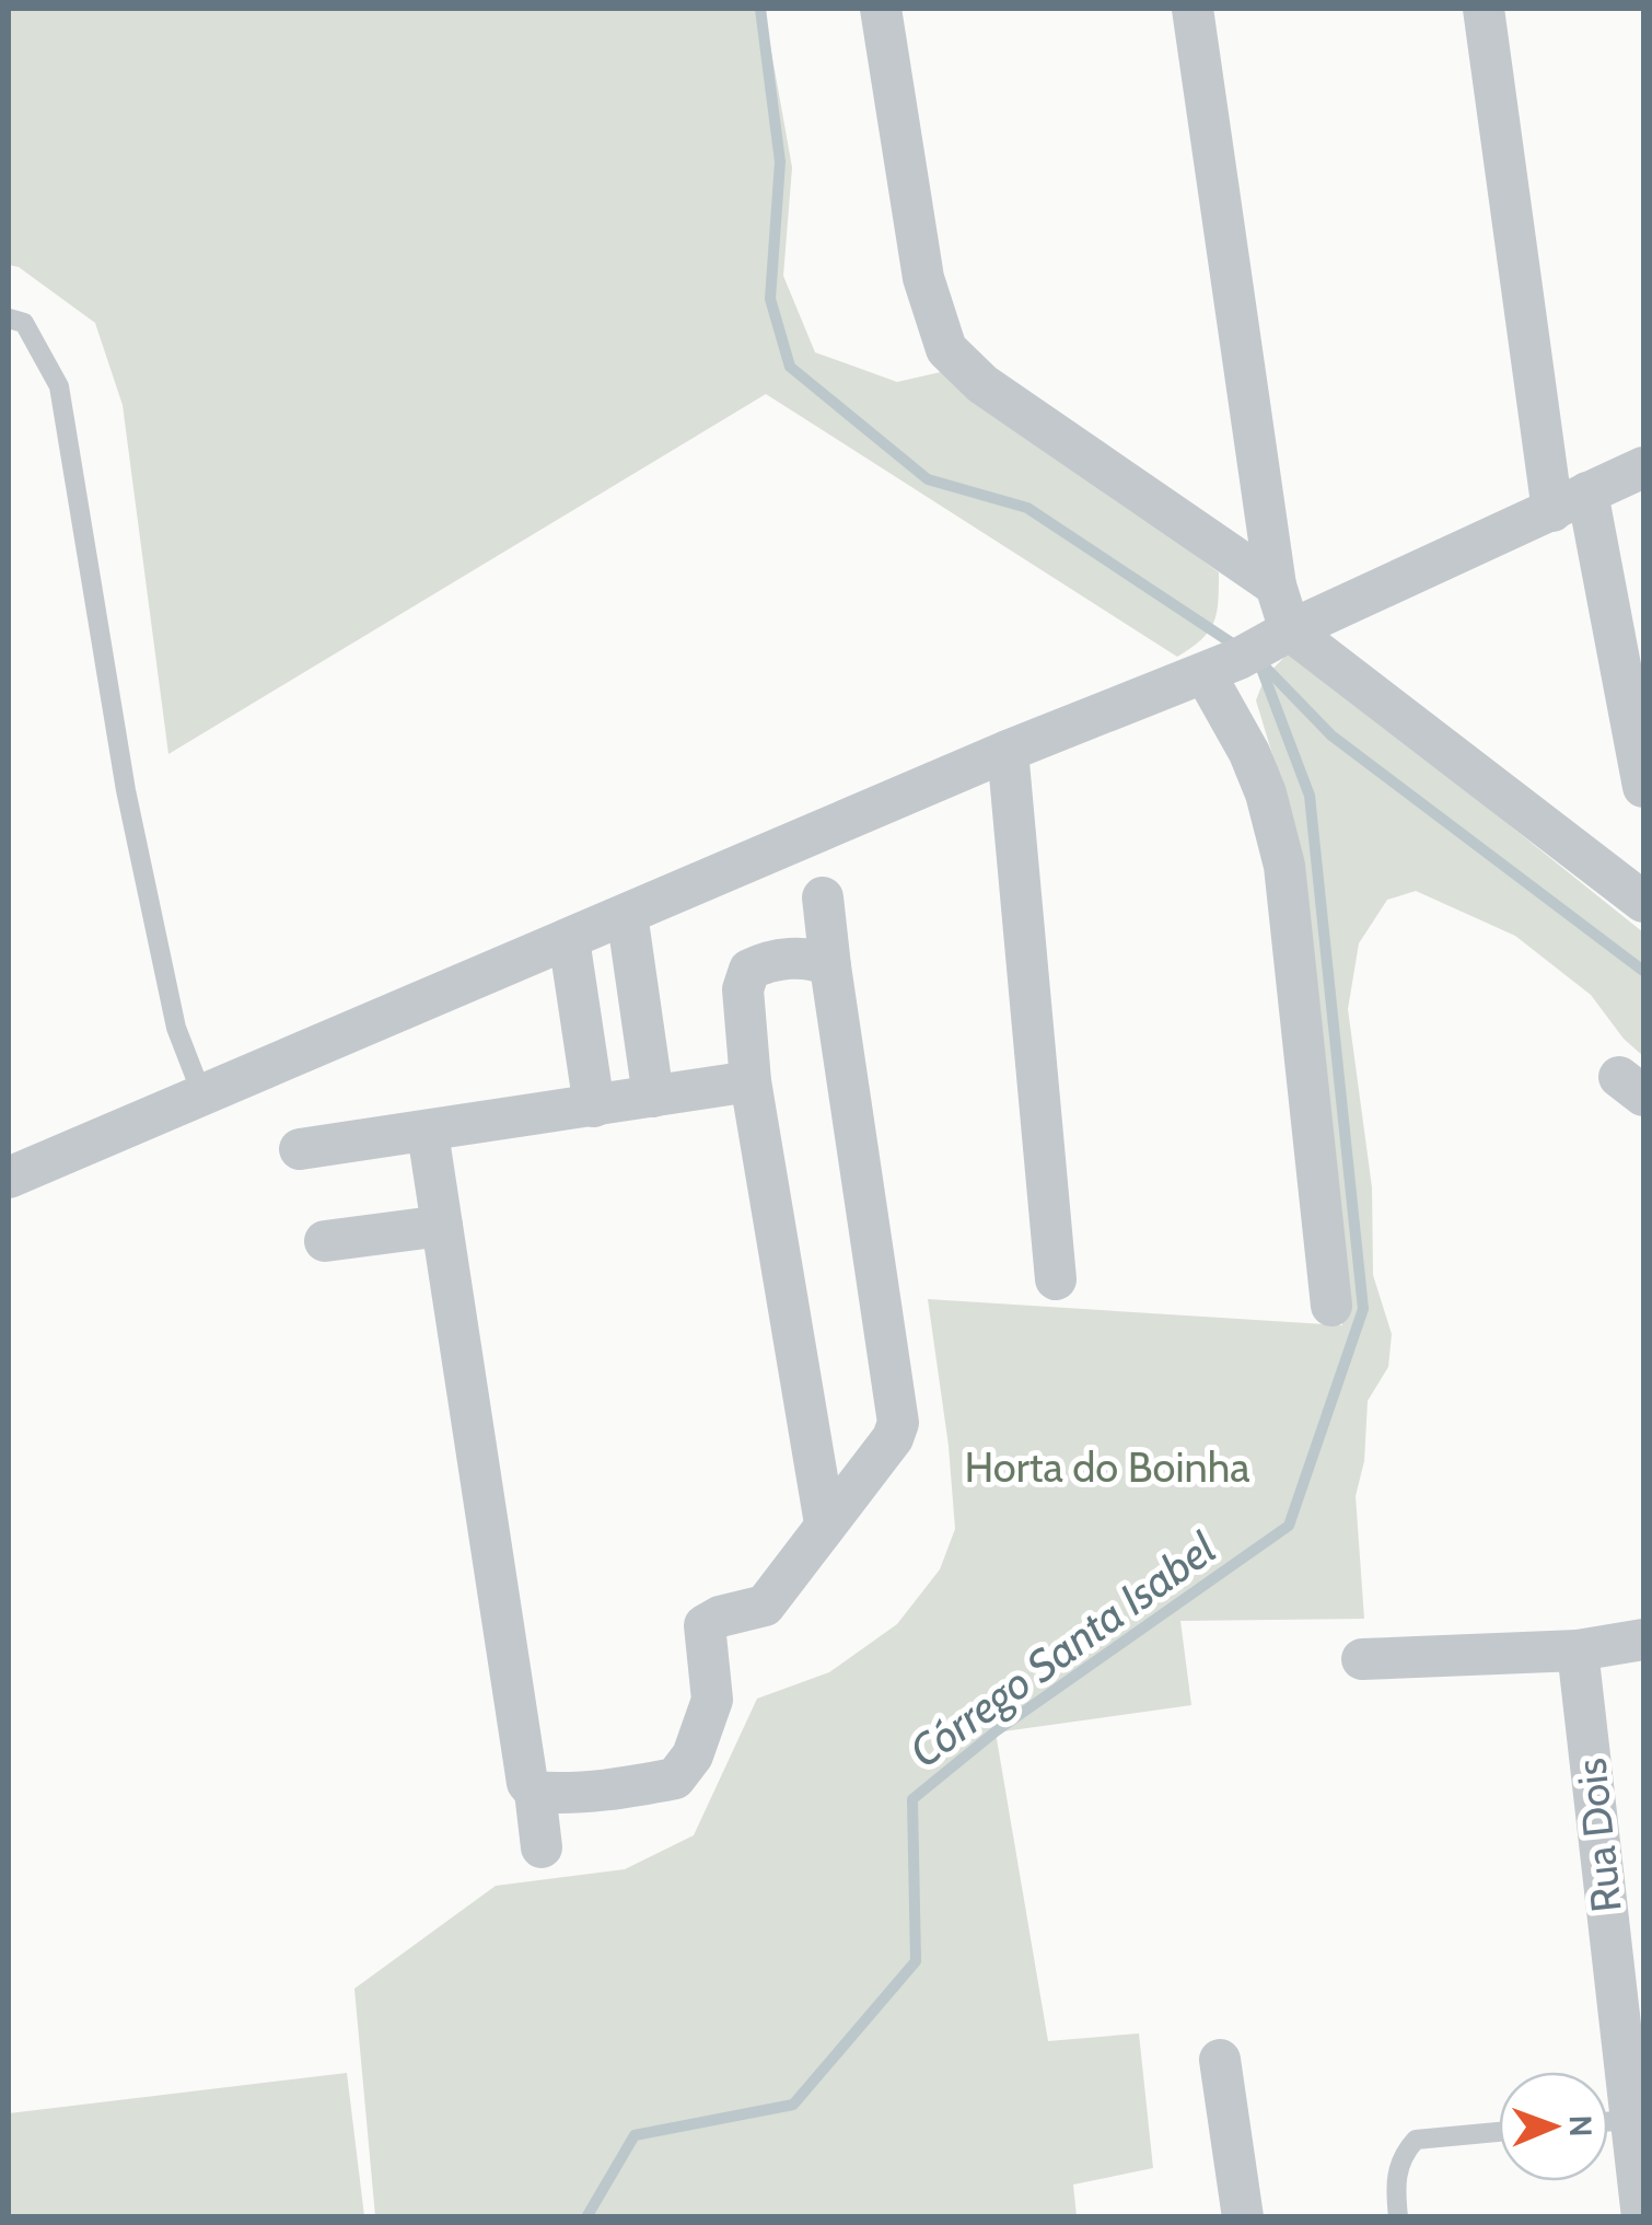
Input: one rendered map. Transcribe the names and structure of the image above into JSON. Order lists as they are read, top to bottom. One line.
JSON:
{"streets":{"street":["Rua Dois"]},"water":["Córrego Santa Isabel"],"parks":["Horta do Boinha"],"north":"right"}
